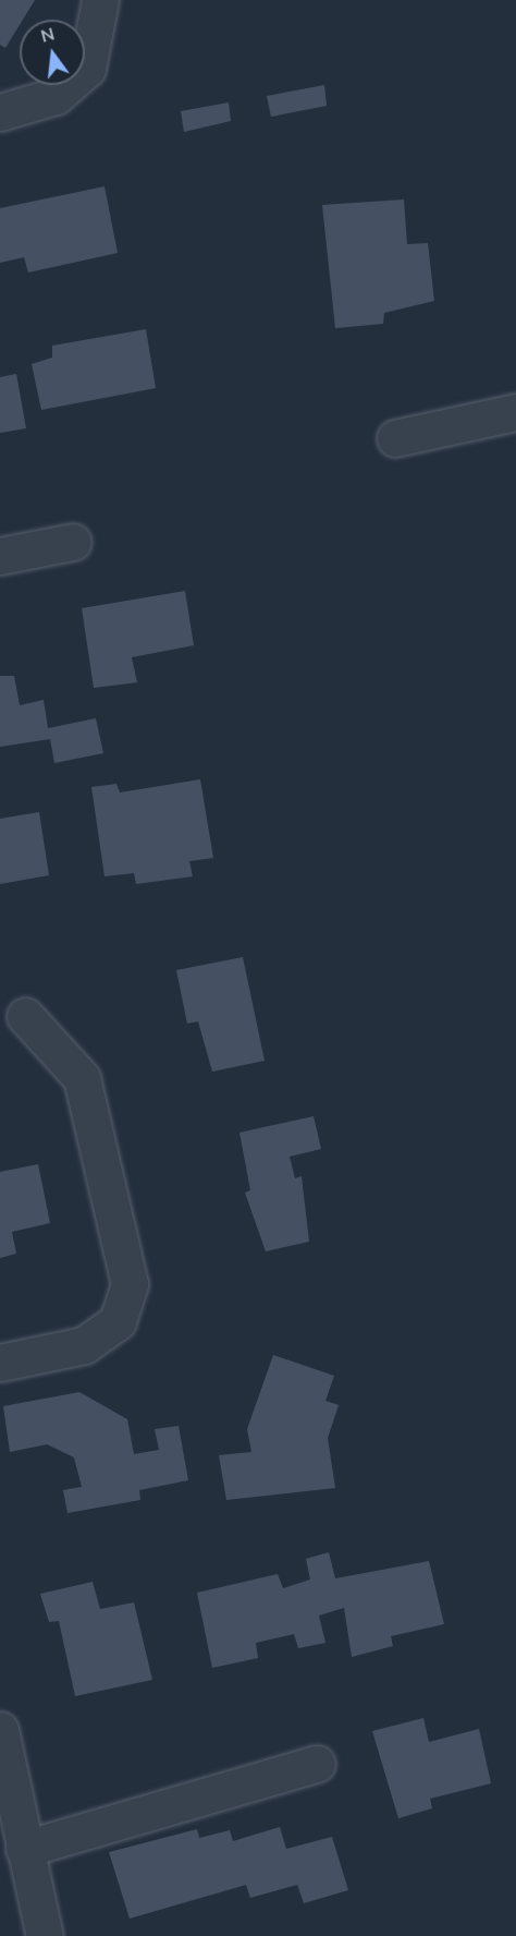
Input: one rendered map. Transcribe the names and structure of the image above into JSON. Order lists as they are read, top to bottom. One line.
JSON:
{"north":"top"}
